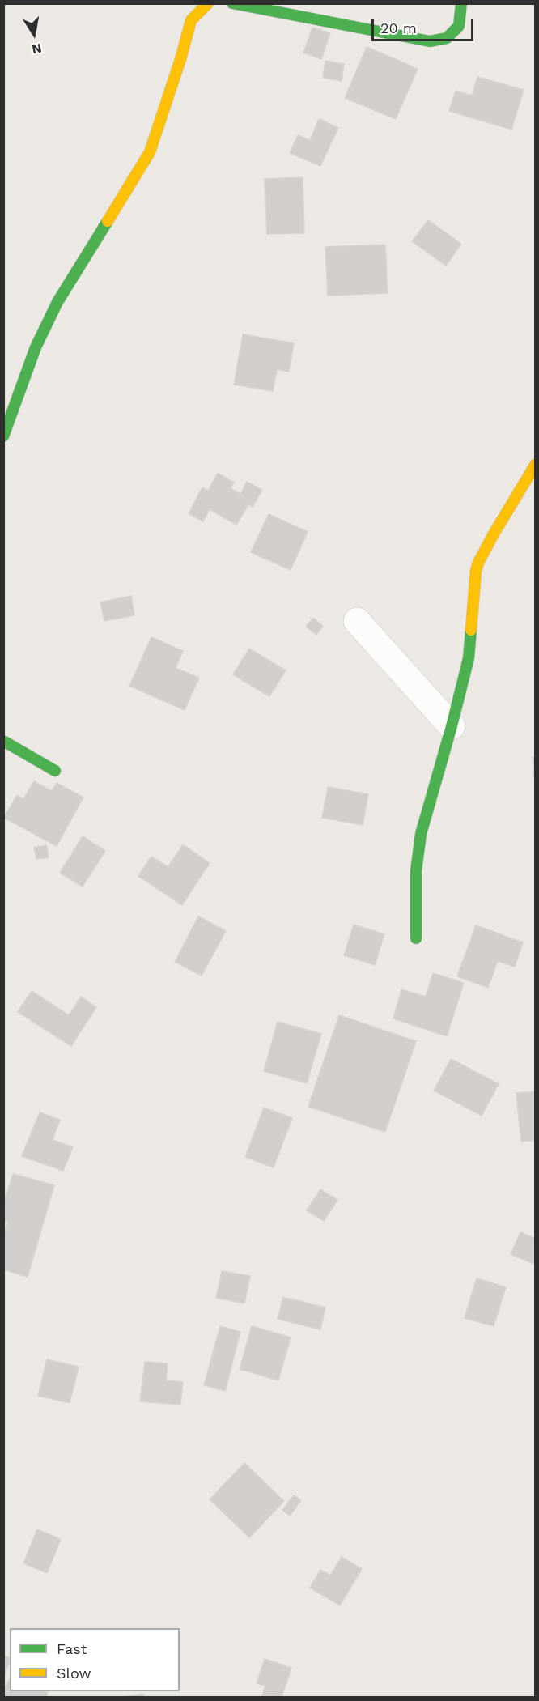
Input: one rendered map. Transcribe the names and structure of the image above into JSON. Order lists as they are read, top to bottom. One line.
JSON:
{"legend":["Fast","Slow"],"scale_bar":"20 m","north":"bottom"}
